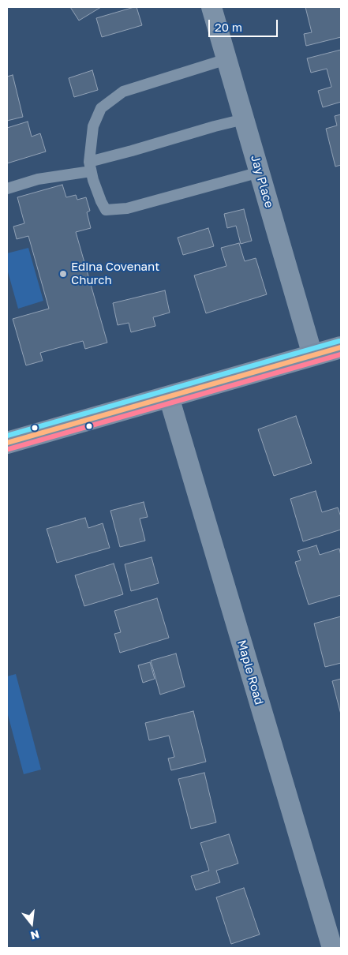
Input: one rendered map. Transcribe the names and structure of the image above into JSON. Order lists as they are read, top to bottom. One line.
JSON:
{"streets":{"street":["Jay Place","Maple Road"]},"places":["Edina Covenant Church"],"scale_bar":"20 m","north":"bottom"}
